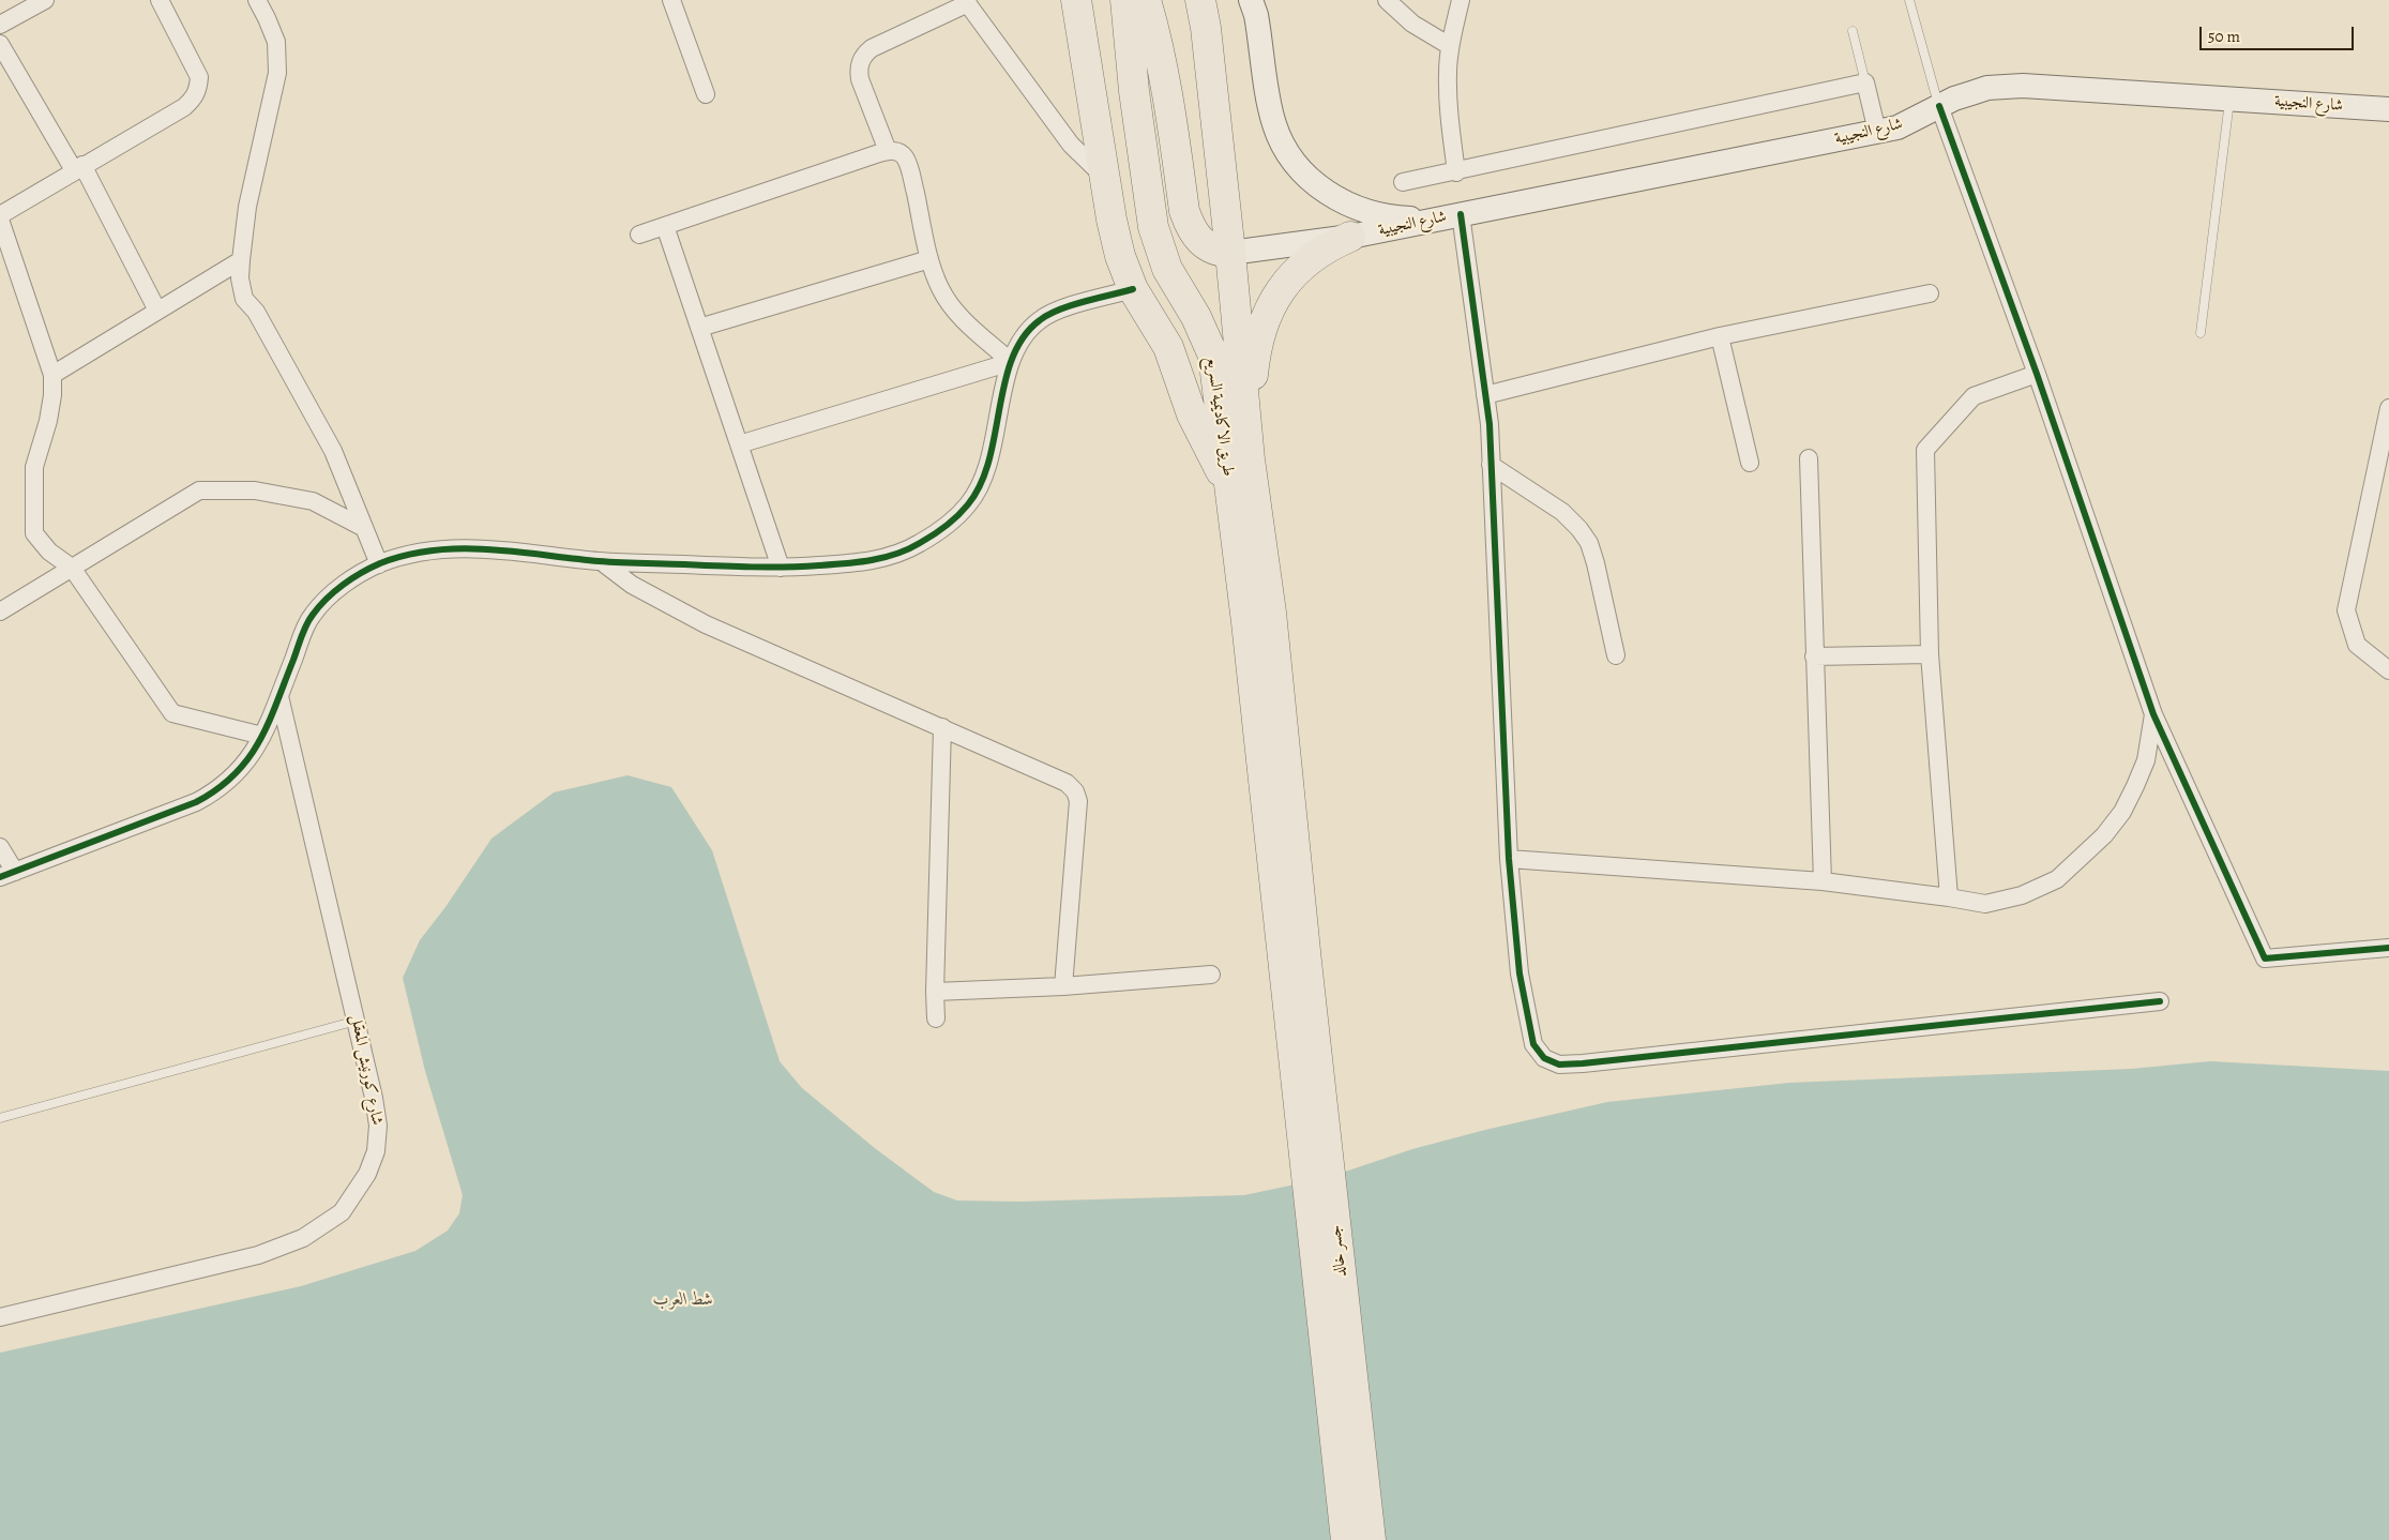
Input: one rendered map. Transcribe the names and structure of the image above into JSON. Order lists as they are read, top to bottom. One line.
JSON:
{"streets":{"highway":["طريق الاكاديمية السريع","جسر خالد"],"main road":["شارع النجيبية"],"street":["شارع كورنيش المعقل"]},"crossings":[["شارع النجيبية","طريق الاكاديمية السريع"]],"water":["شط العرب"],"scale_bar":"50 m"}
